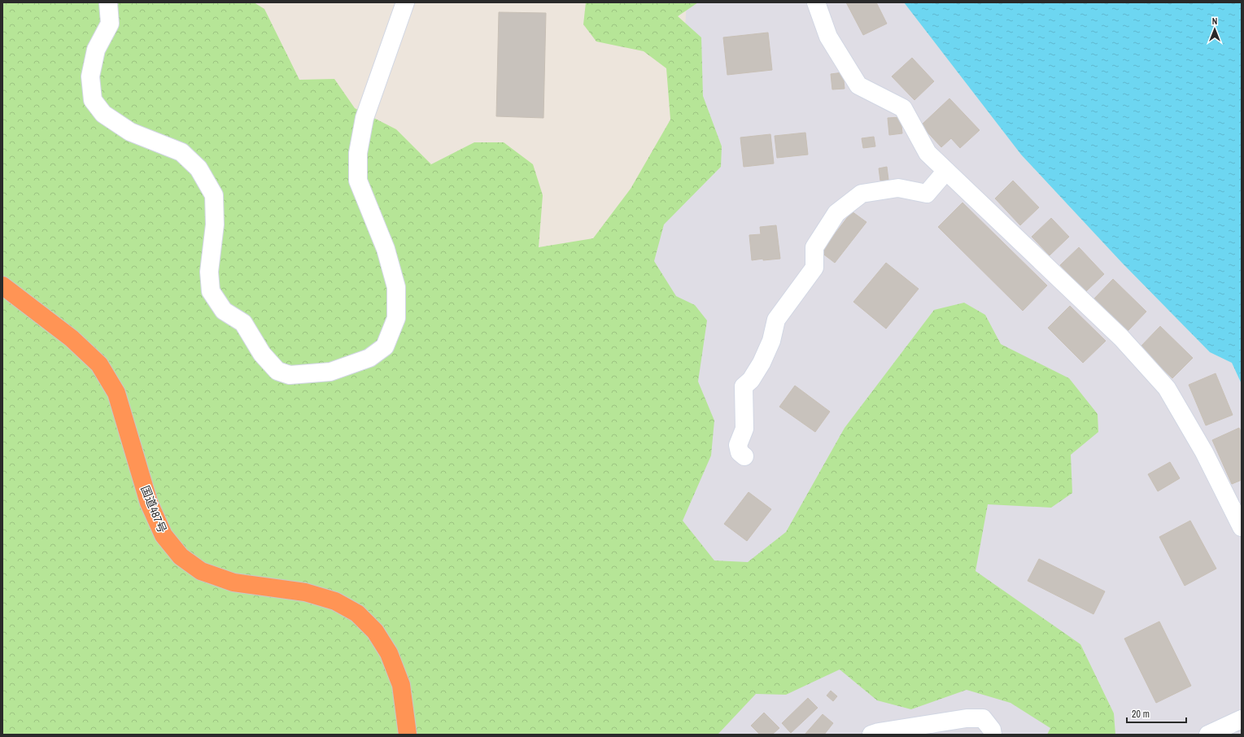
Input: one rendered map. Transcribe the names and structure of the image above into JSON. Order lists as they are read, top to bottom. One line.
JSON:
{"streets":{"highway":["国道487号"]},"scale_bar":"20 m","north":"top"}
